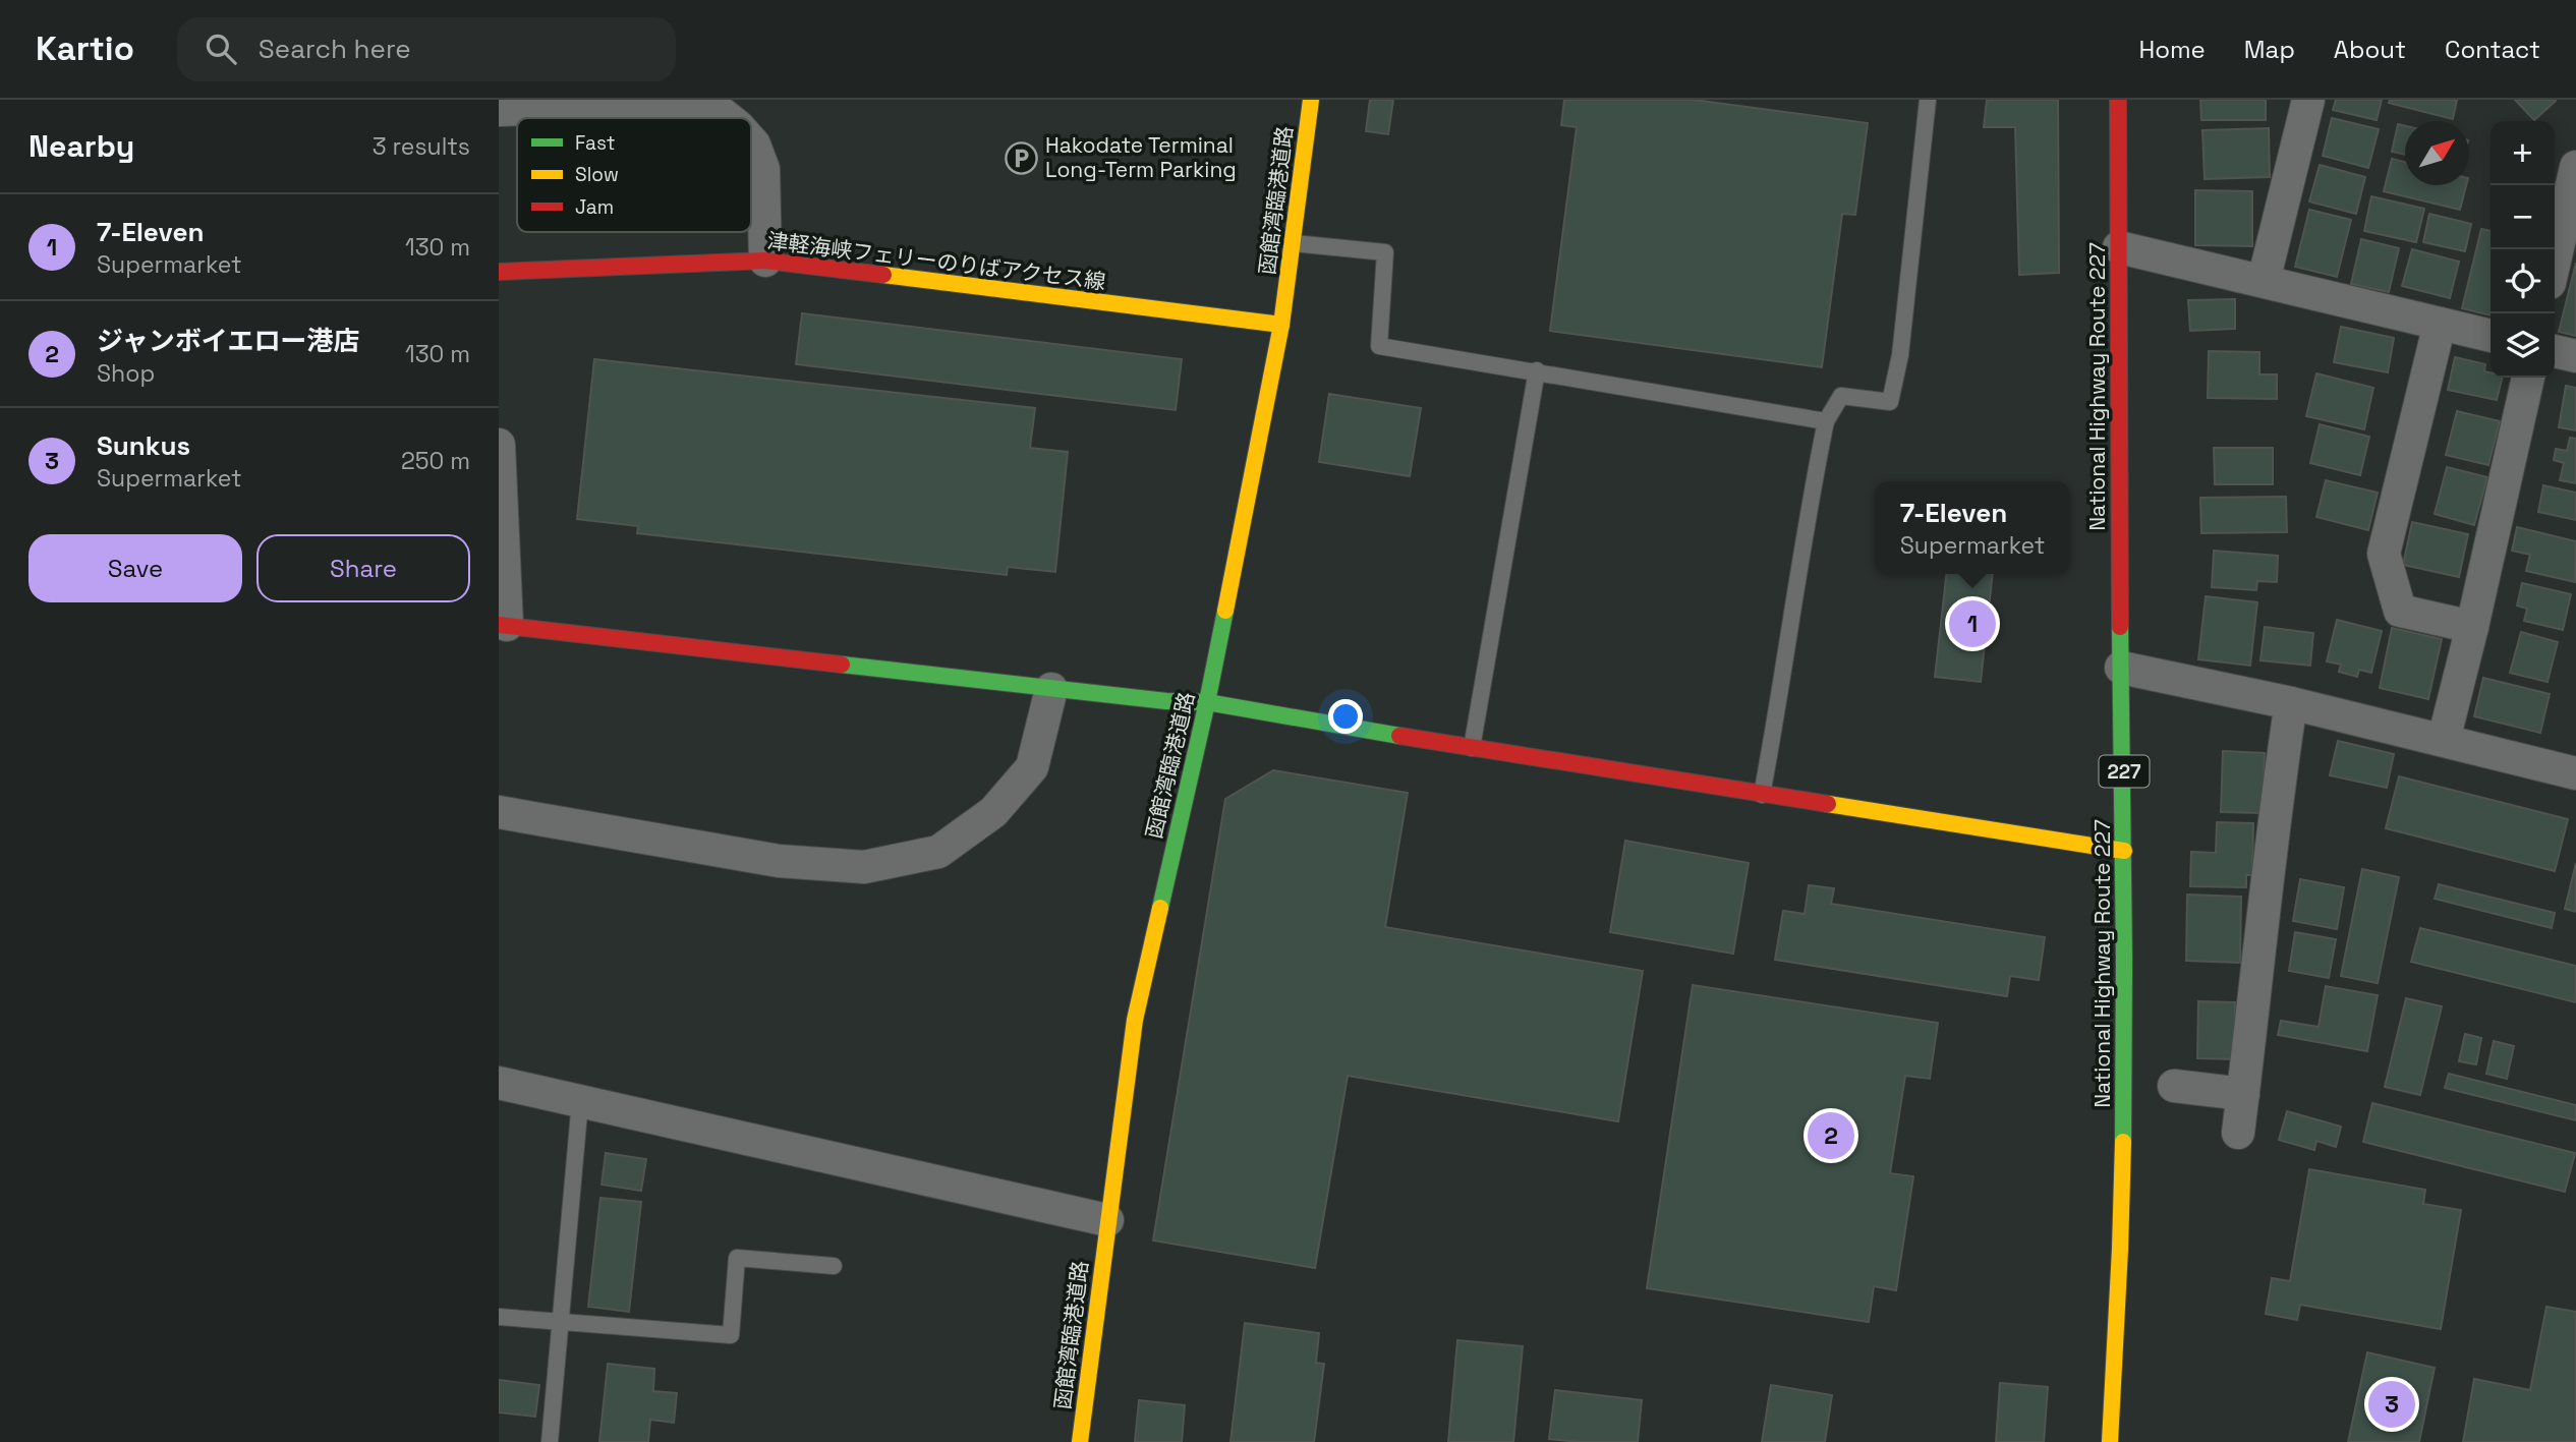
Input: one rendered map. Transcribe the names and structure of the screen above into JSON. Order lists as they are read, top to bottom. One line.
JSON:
{"streets":{"main road":["函館湾臨港道路","津軽海峡フェリーのりばアクセス線","National Highway Route 227","227"]},"crossings":[["函館湾臨港道路","津軽海峡フェリーのりばアクセス線"]],"places":{"parking":["Hakodate Terminal Long-Term Parking"]},"legend":["Fast","Slow","Jam"],"north":"top right","page":{"header":"Kartio","search":"Search here","nav":["Home","Map","About","Contact"],"heading":["Nearby","3 results"],"map_buttons":["+","−"],"list":[{"mark":"1","name":"7-Eleven","note":"Supermarket","value":"130 m"},{"mark":"2","name":"ジャンボイエロー港店","note":"Shop","value":"130 m"},{"mark":"3","name":"Sunkus","note":"Supermarket","value":"250 m"}],"popup":["7-Eleven","Supermarket"],"buttons":["Save","Share"],"pins":["1","2","3"]}}
